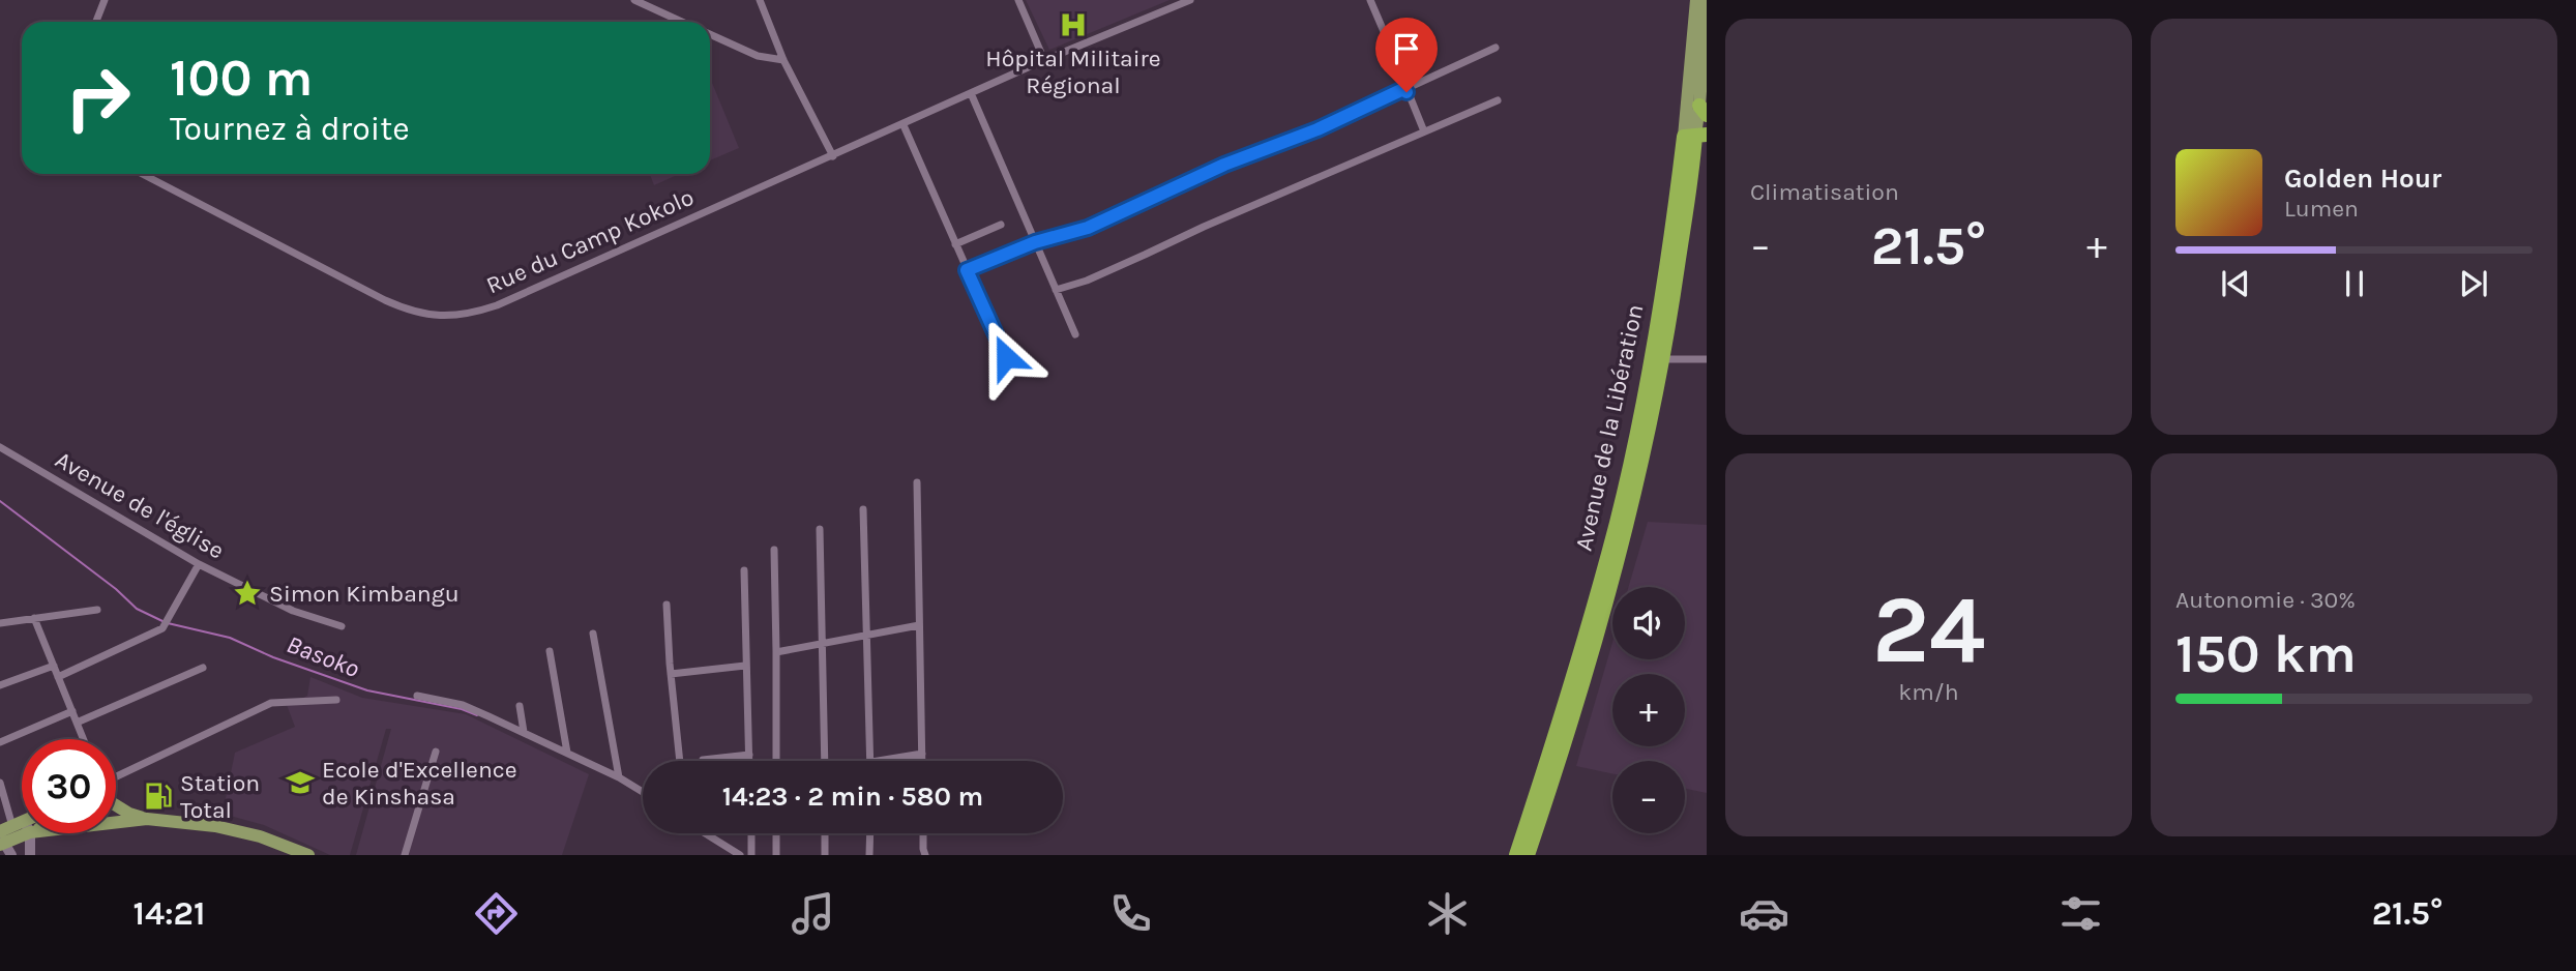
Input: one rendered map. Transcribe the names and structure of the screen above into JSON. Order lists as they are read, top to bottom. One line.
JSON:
{"streets":{"highway":["Avenue de la Libération"],"street":["Rue du Camp Kokolo","Avenue de l'église"]},"water":["Basoko"],"places":{"hospital":["Hôpital Militaire Régional"],"place":["Simon Kimbangu"],"school or university":["Ecole d'Excellence de Kinshasa"],"fuel station":["Station Total"]},"page":{"tile":["Climatisation",["24","km/h"],["Autonomie · 30%","150 km"]],"turn":["100 m","Tournez à droite"],"song":["Golden Hour","Lumen"],"heat":["−","21.5°","+"],"map_buttons":["+","−"],"limit":"30","trip":"14:23 · 2 min · 580 m","tabs":["14:21","21.5°"]}}
